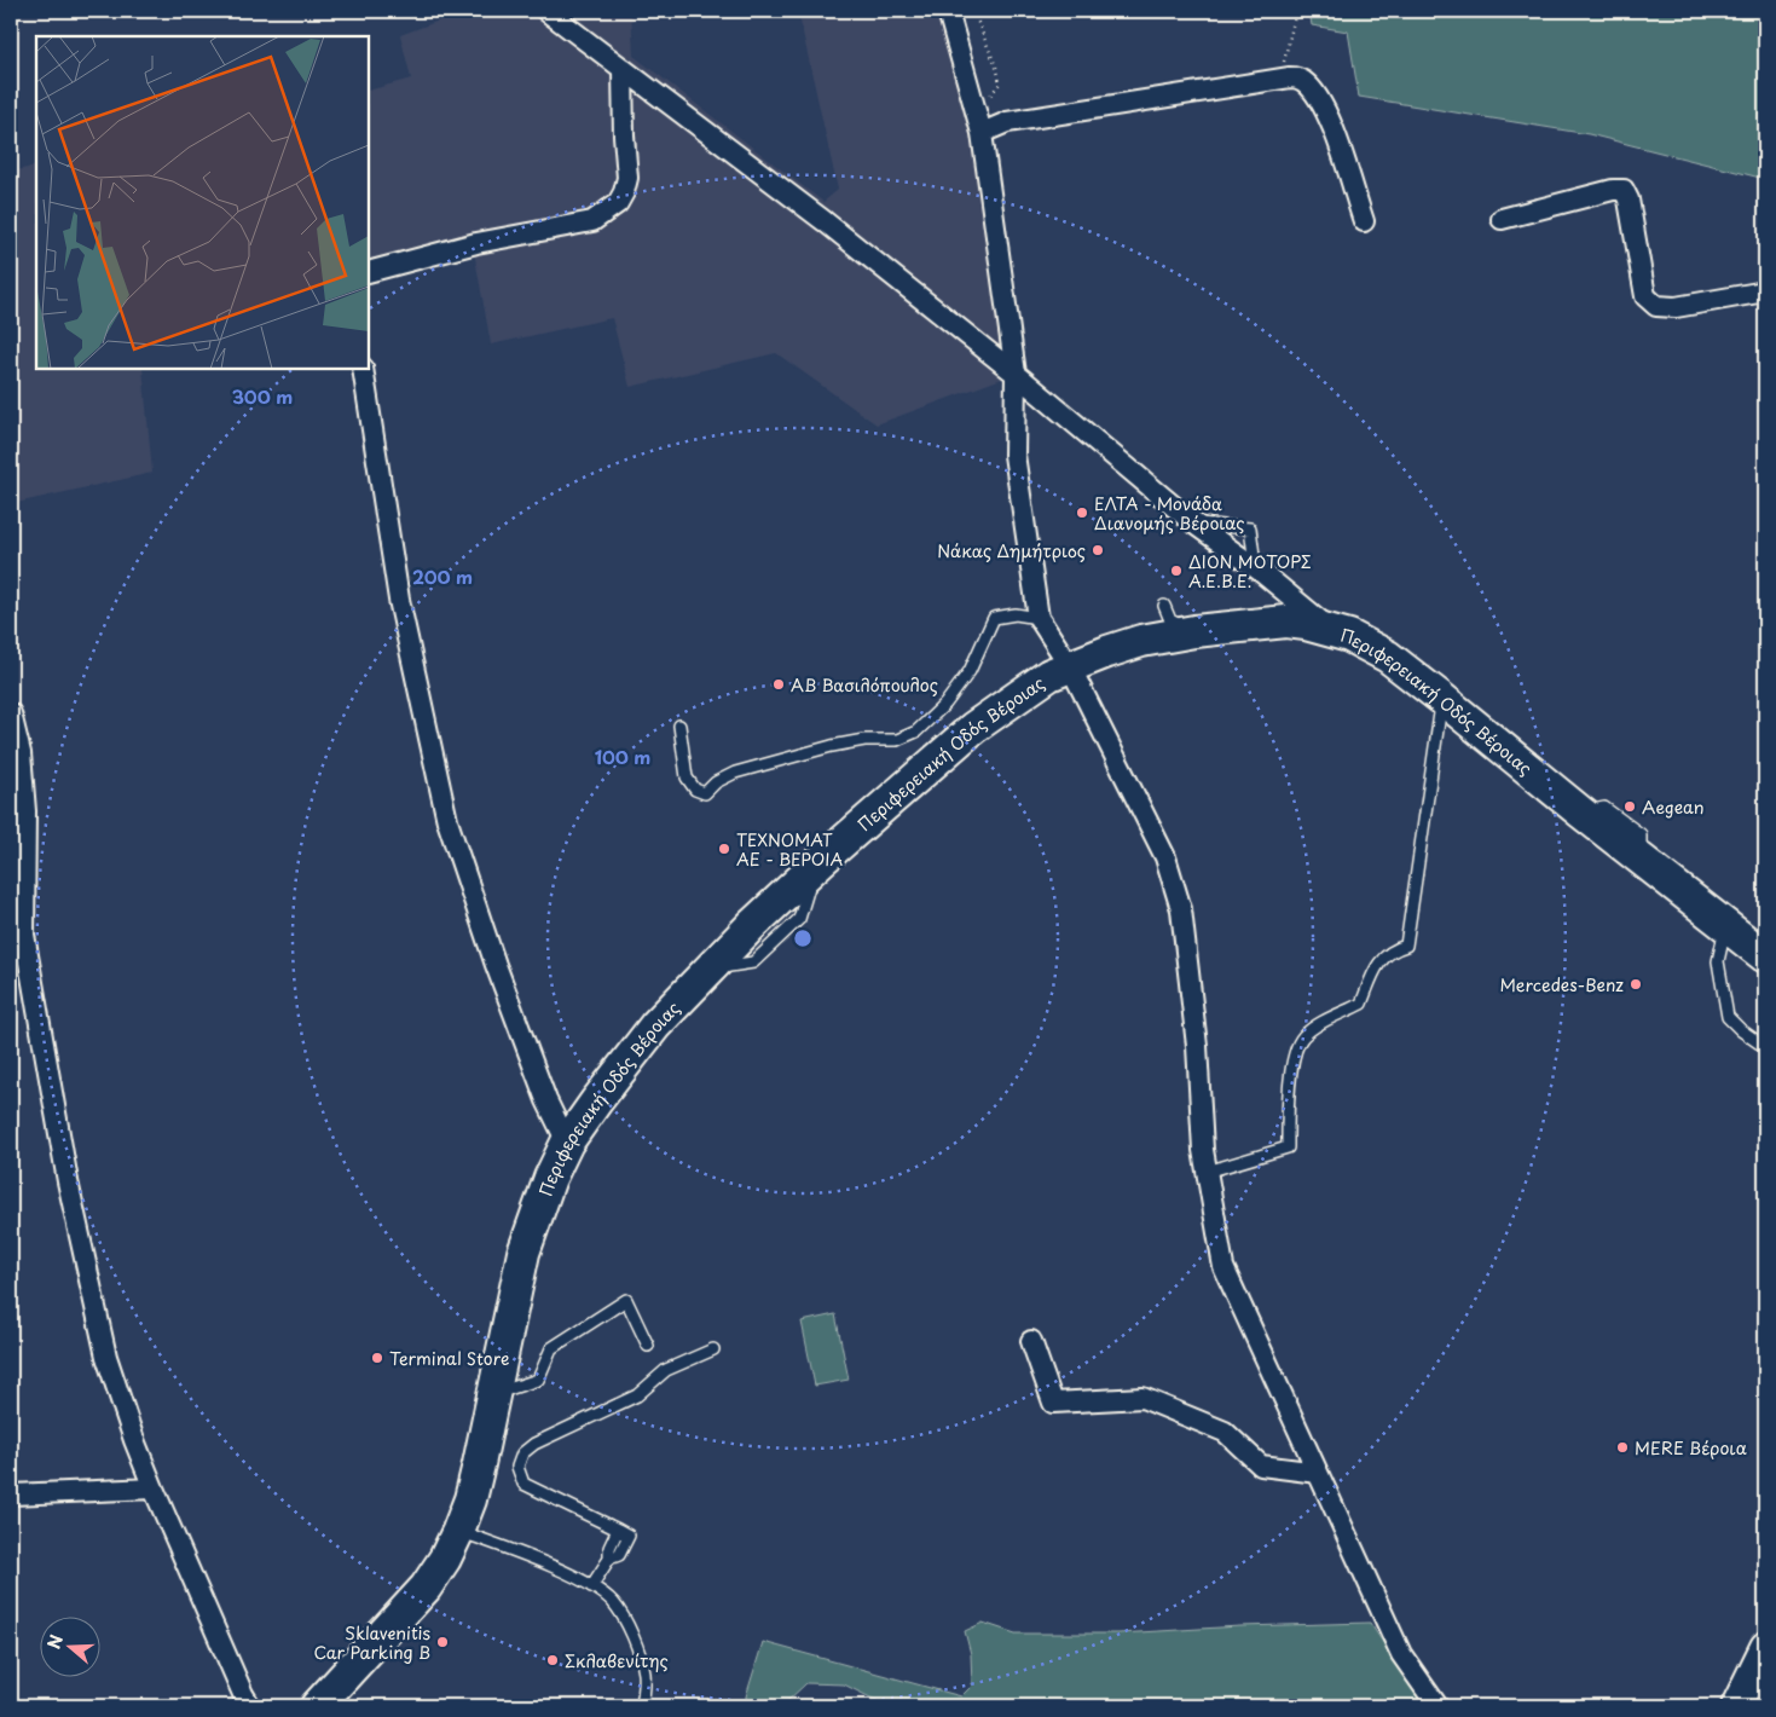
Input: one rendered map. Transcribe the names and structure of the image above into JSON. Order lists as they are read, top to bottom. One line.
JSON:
{"streets":{"main road":["Περιφερειακή Οδός Βέροιας"]},"places":["ΕΛΤΑ - Μονάδα Διανομής Βέροιας","Νάκας Δημήτριος","ΔΙΟΝ ΜΟΤΟΡΣ Α.Ε.Β.Ε.","ΑΒ Βασιλόπουλος","Aegean","ΤΕΧΝΟΜΑΤ ΑΕ - ΒΕΡΟΙΑ","Mercedes-Benz","Terminal Store","MERE Βέροια","Sklavenitis Car Parking B","Σκλαβενίτης"],"north":"left","rings":["300 m","200 m","100 m"]}
